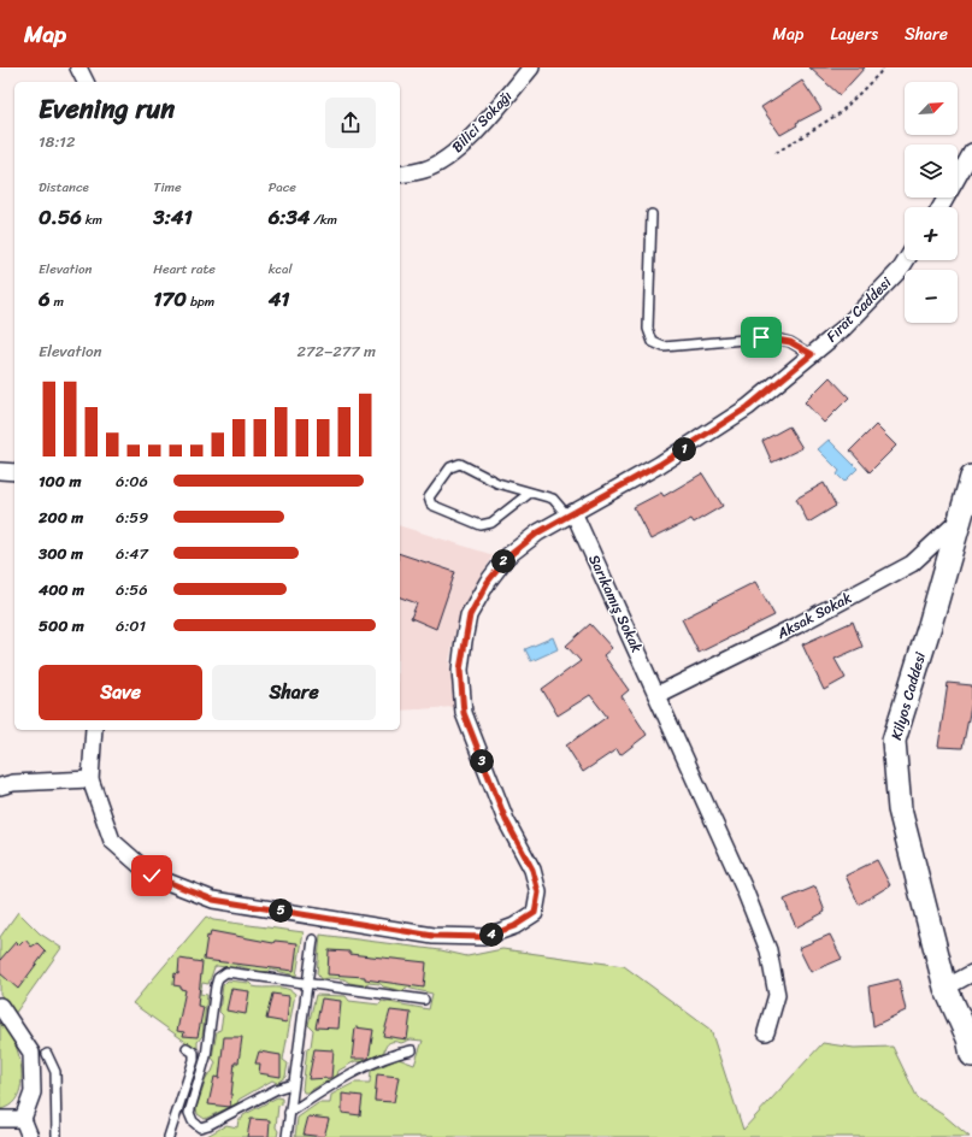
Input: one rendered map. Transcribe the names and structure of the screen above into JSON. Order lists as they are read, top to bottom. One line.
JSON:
{"streets":{"street":["Bilici Sokağı","Fırat Caddesi","Sarıkamış Sokak","Aksak Sokak","Kilyos Caddesi"]},"crossings":[["Fırat Caddesi","Sarıkamış Sokak"],["Sarıkamış Sokak","Aksak Sokak"],["Aksak Sokak","Kilyos Caddesi"]],"north":"top right","page":{"header":"Map","nav":["Map","Layers","Share"],"map_buttons":["+","−"],"heading":["Evening run","18:12"],"stats":[["Distance","0.56 km"],["Time","3:41"],["Pace","6:34 /km"],["Elevation","6 m"],["Heart rate","170 bpm"],["kcal","41"]],"chart":["Elevation","272–277 m"],"pins":["1","2","3","5","4"],"list":[{"name":"100 m","note":"6:06"},{"name":"200 m","note":"6:59"},{"name":"300 m","note":"6:47"},{"name":"400 m","note":"6:56"},{"name":"500 m","note":"6:01"}],"buttons":["Save","Share"]}}
